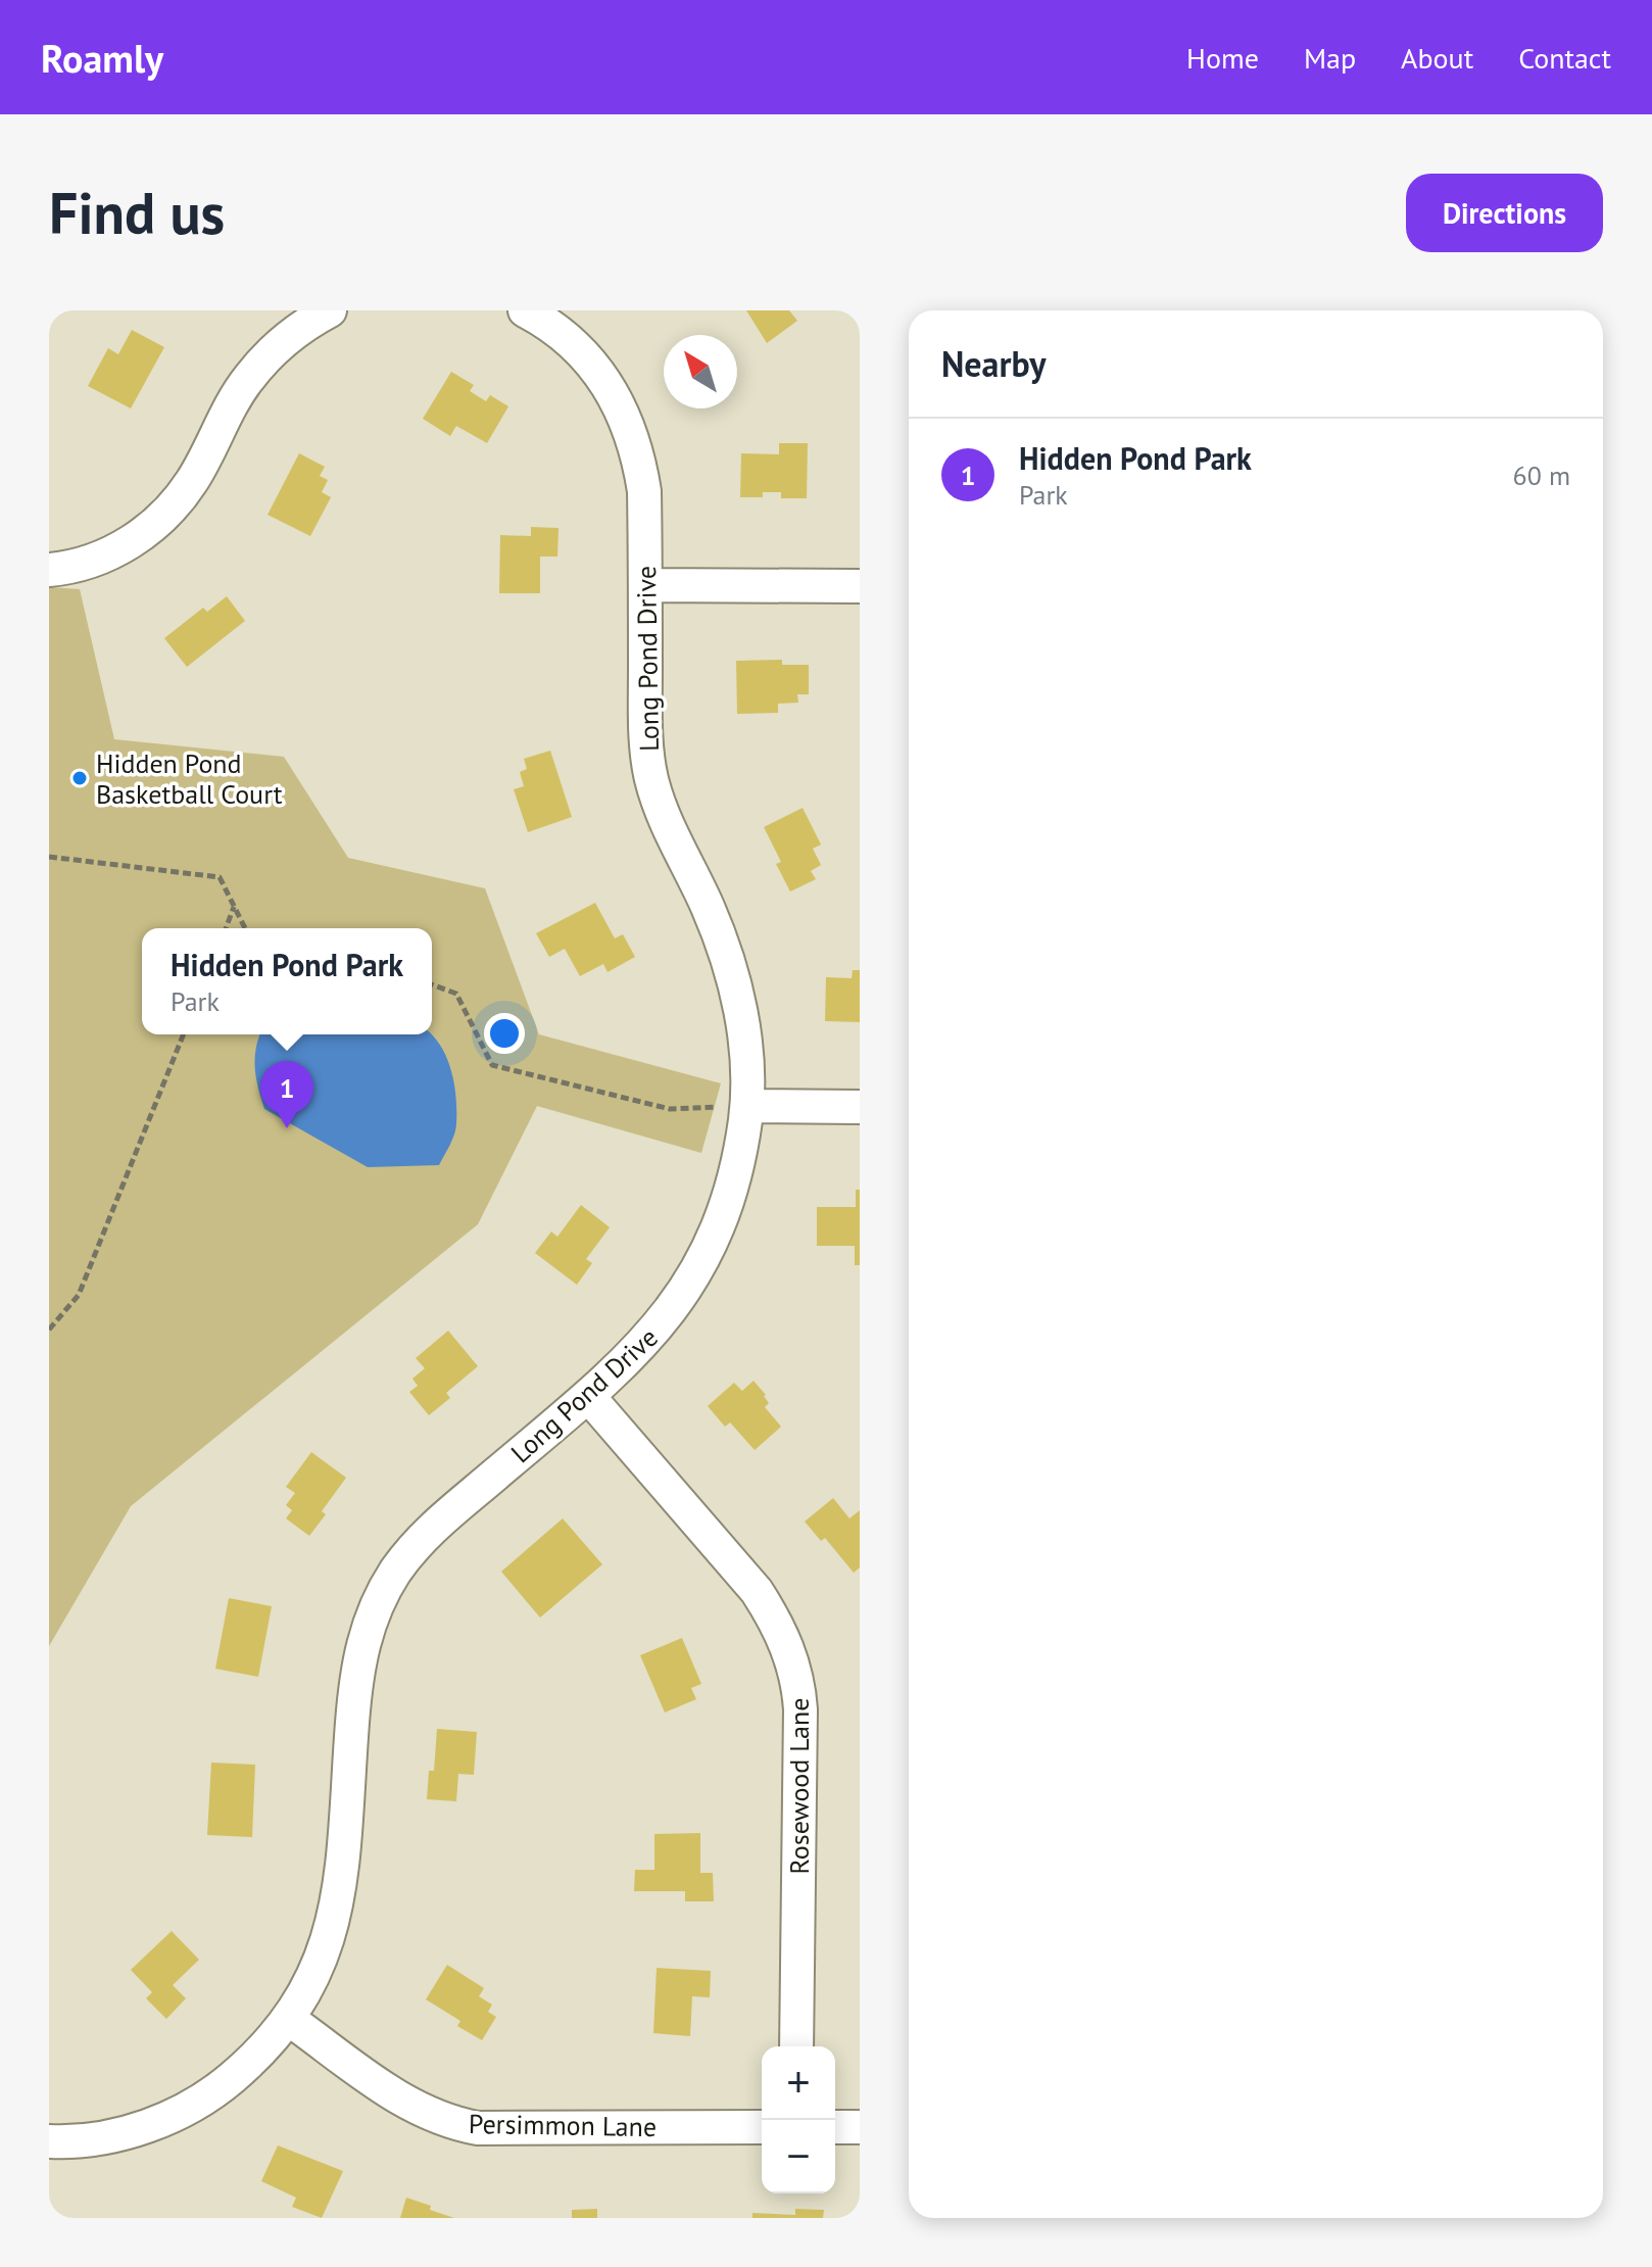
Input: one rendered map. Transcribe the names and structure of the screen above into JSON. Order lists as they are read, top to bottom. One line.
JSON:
{"streets":{"street":["Long Pond Drive","Rosewood Lane","Persimmon Lane"]},"crossings":[["Long Pond Drive","Rosewood Lane"],["Long Pond Drive","Persimmon Lane"]],"places":["Hidden Pond Basketball Court"],"north":"top left","page":{"header":"Roamly","nav":["Home","Map","About","Contact"],"buttons":"Directions","title":"Find us","heading":"Nearby","list":[{"mark":"1","name":"Hidden Pond Park","note":"Park","value":"60 m"}],"popup":["Hidden Pond Park","Park"],"pins":"1","map_buttons":["+","−"]}}
